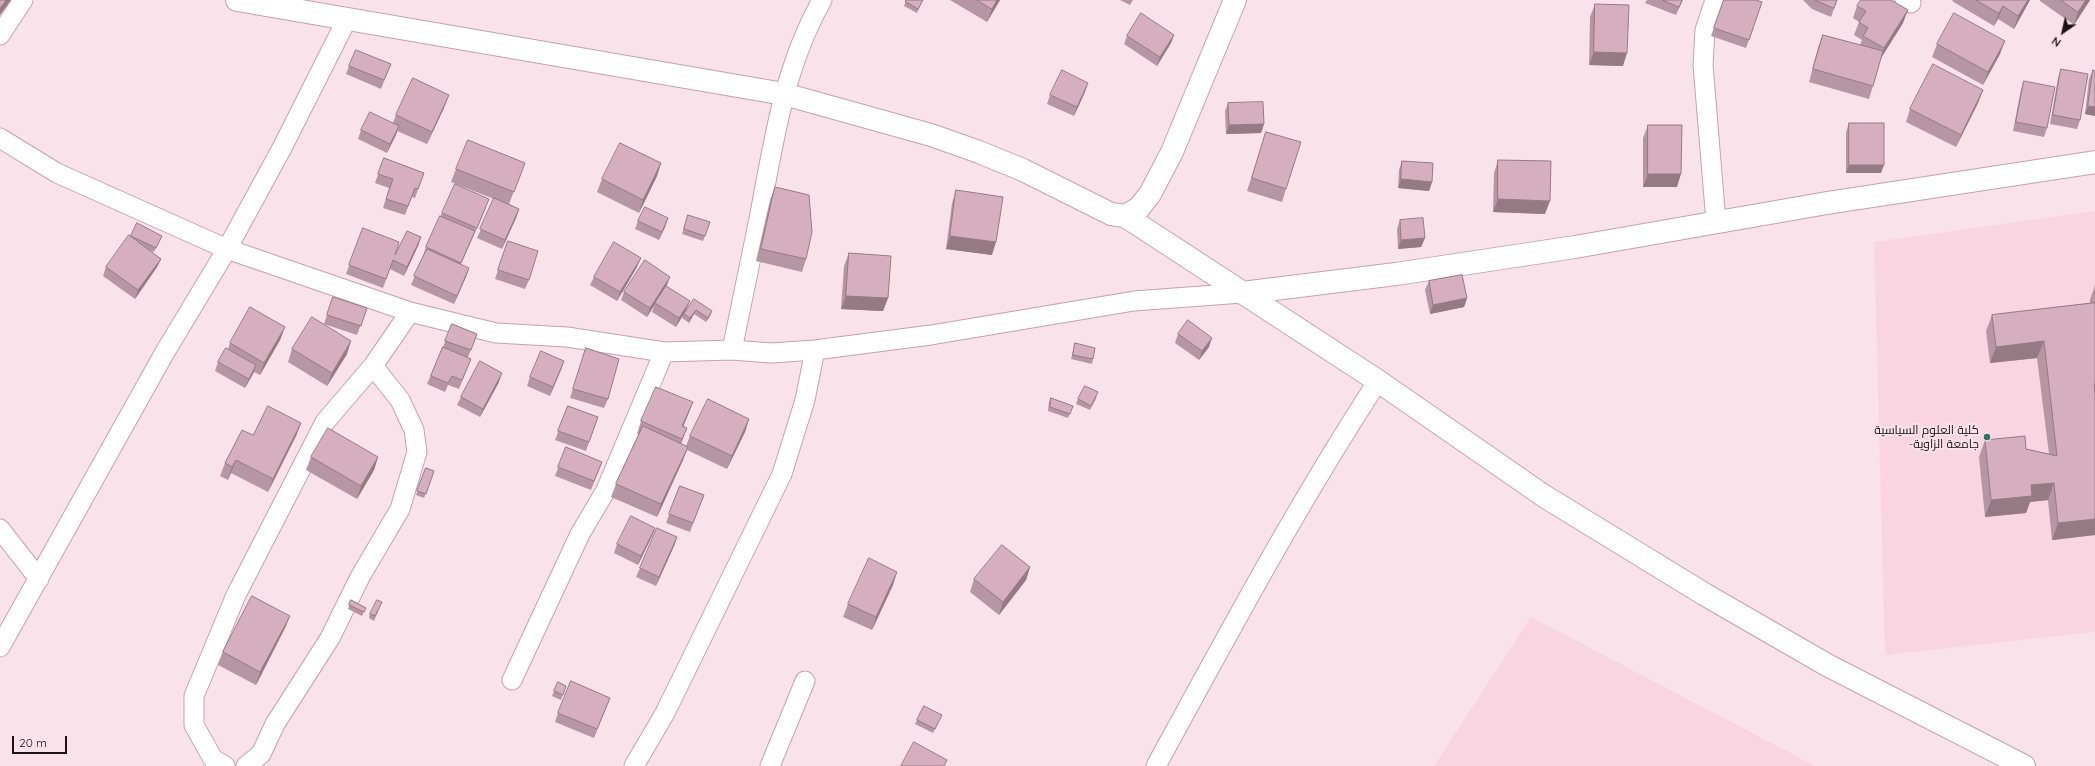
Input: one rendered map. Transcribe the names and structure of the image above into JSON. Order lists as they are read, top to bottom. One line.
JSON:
{"places":["كلية العلوم السياسية -جامعة الزاوية"],"scale_bar":"20 m","north":"bottom left"}
